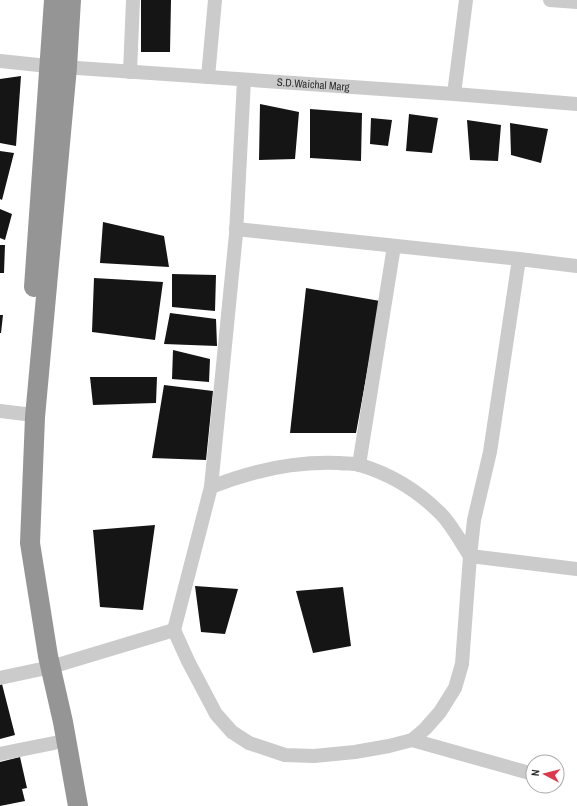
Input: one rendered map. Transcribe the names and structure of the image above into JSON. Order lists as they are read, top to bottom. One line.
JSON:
{"streets":{"street":["S.D.Waichal Marg"]},"north":"left"}
